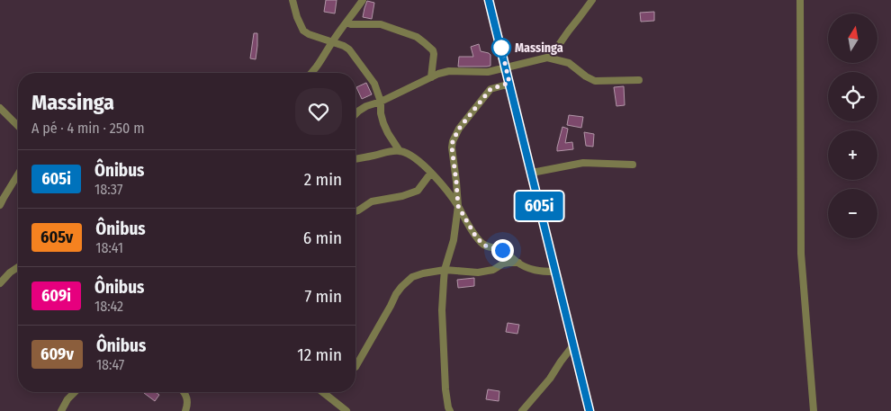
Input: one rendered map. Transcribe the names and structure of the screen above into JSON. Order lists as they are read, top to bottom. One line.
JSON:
{"places":["Massinga"],"lines":["bus line 605i"],"north":"top","page":{"on_map":"605i","map_buttons":["+","−"],"heading":["Massinga","A pé · 4 min · 250 m"],"list":[{"mark":"605i","name":"Ônibus","note":"18:37","value":"2 min"},{"mark":"605v","name":"Ônibus","note":"18:41","value":"6 min"},{"mark":"609i","name":"Ônibus","note":"18:42","value":"7 min"},{"mark":"609v","name":"Ônibus","note":"18:47","value":"12 min"}]}}
